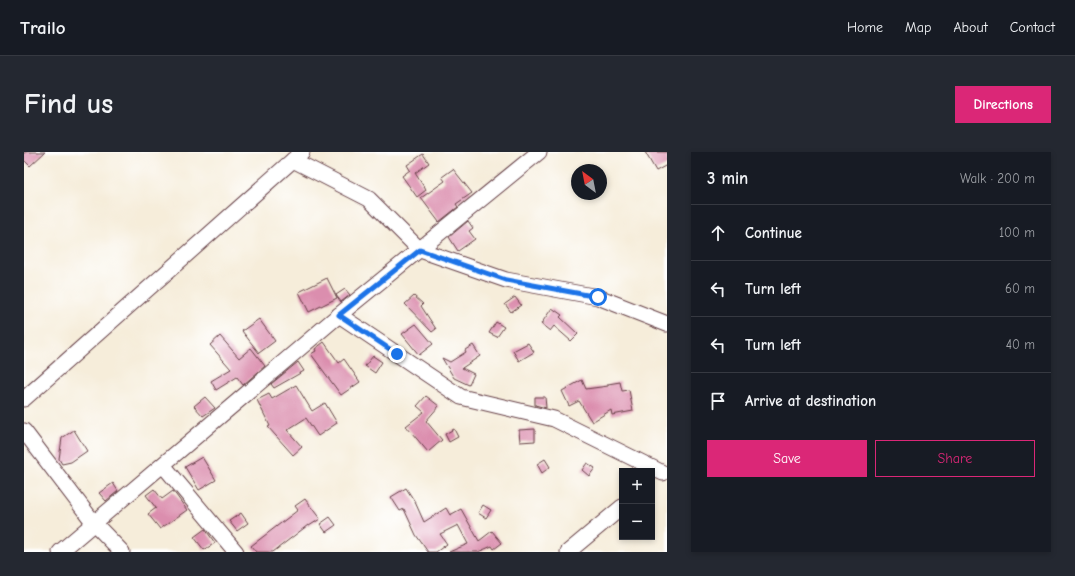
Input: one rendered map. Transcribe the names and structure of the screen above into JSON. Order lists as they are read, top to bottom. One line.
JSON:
{"north":"top left","page":{"header":"Trailo","nav":["Home","Map","About","Contact"],"buttons":["Directions",["Save","Share"]],"title":"Find us","heading":["3 min","Walk · 200 m"],"list":[["Continue","100 m"],["Turn left","60 m"],["Turn left","40 m"],"Arrive at destination"],"map_buttons":["+","−"]}}
